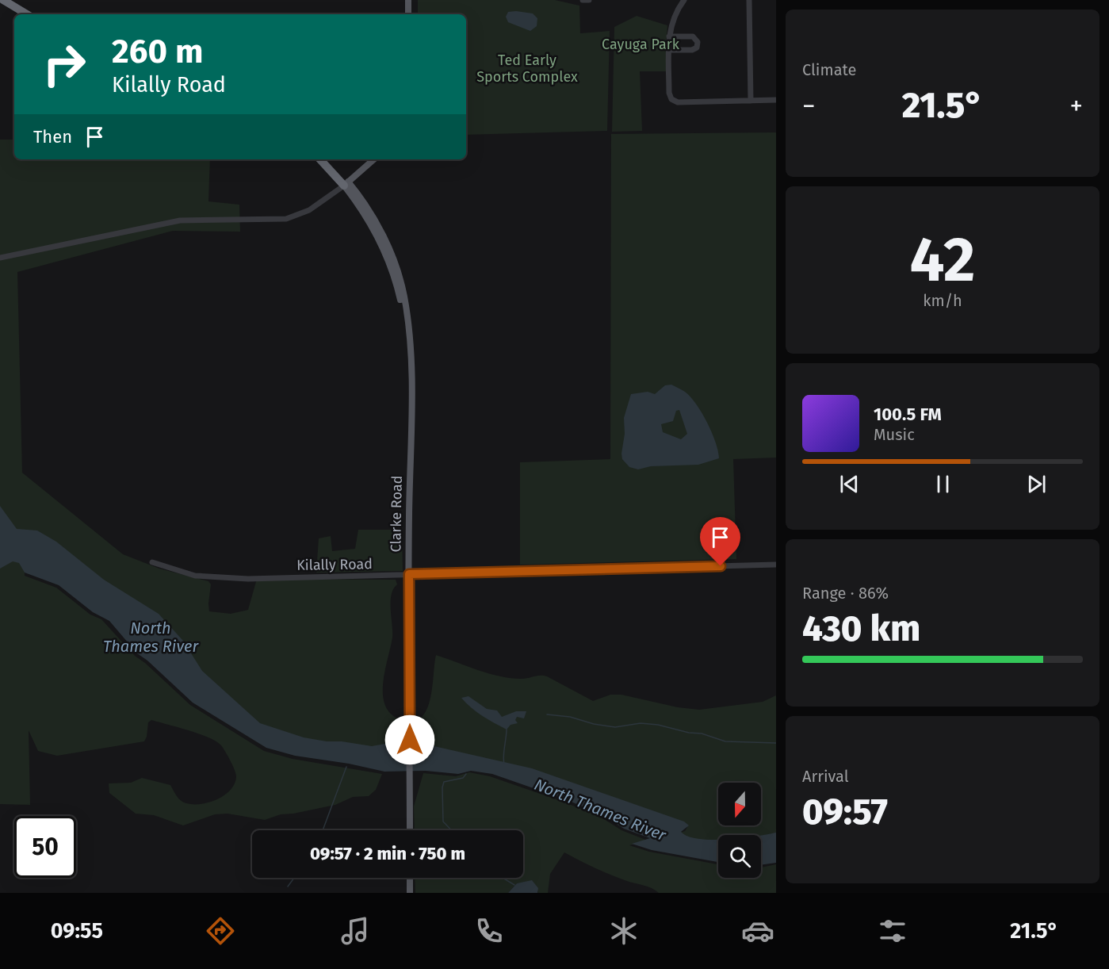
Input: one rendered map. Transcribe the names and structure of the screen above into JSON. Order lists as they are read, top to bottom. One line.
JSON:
{"streets":{"main road":["Clarke Road"],"street":["Kilally Road"]},"crossings":[["Clarke Road","Kilally Road"]],"water":["North Thames River"],"parks":["Cayuga Park","Ted Early Sports Complex"],"north":"bottom","page":{"tile":["Climate",["42","km/h"],["Range · 86%","430 km"],["Arrival","09:57"]],"turn":["260 m","Kilally Road"],"heat":["−","21.5°","+"],"then":"Then","song":["100.5 FM","Music"],"limit":"50","trip":"09:57 · 2 min · 750 m","tabs":["09:55","21.5°"]}}
